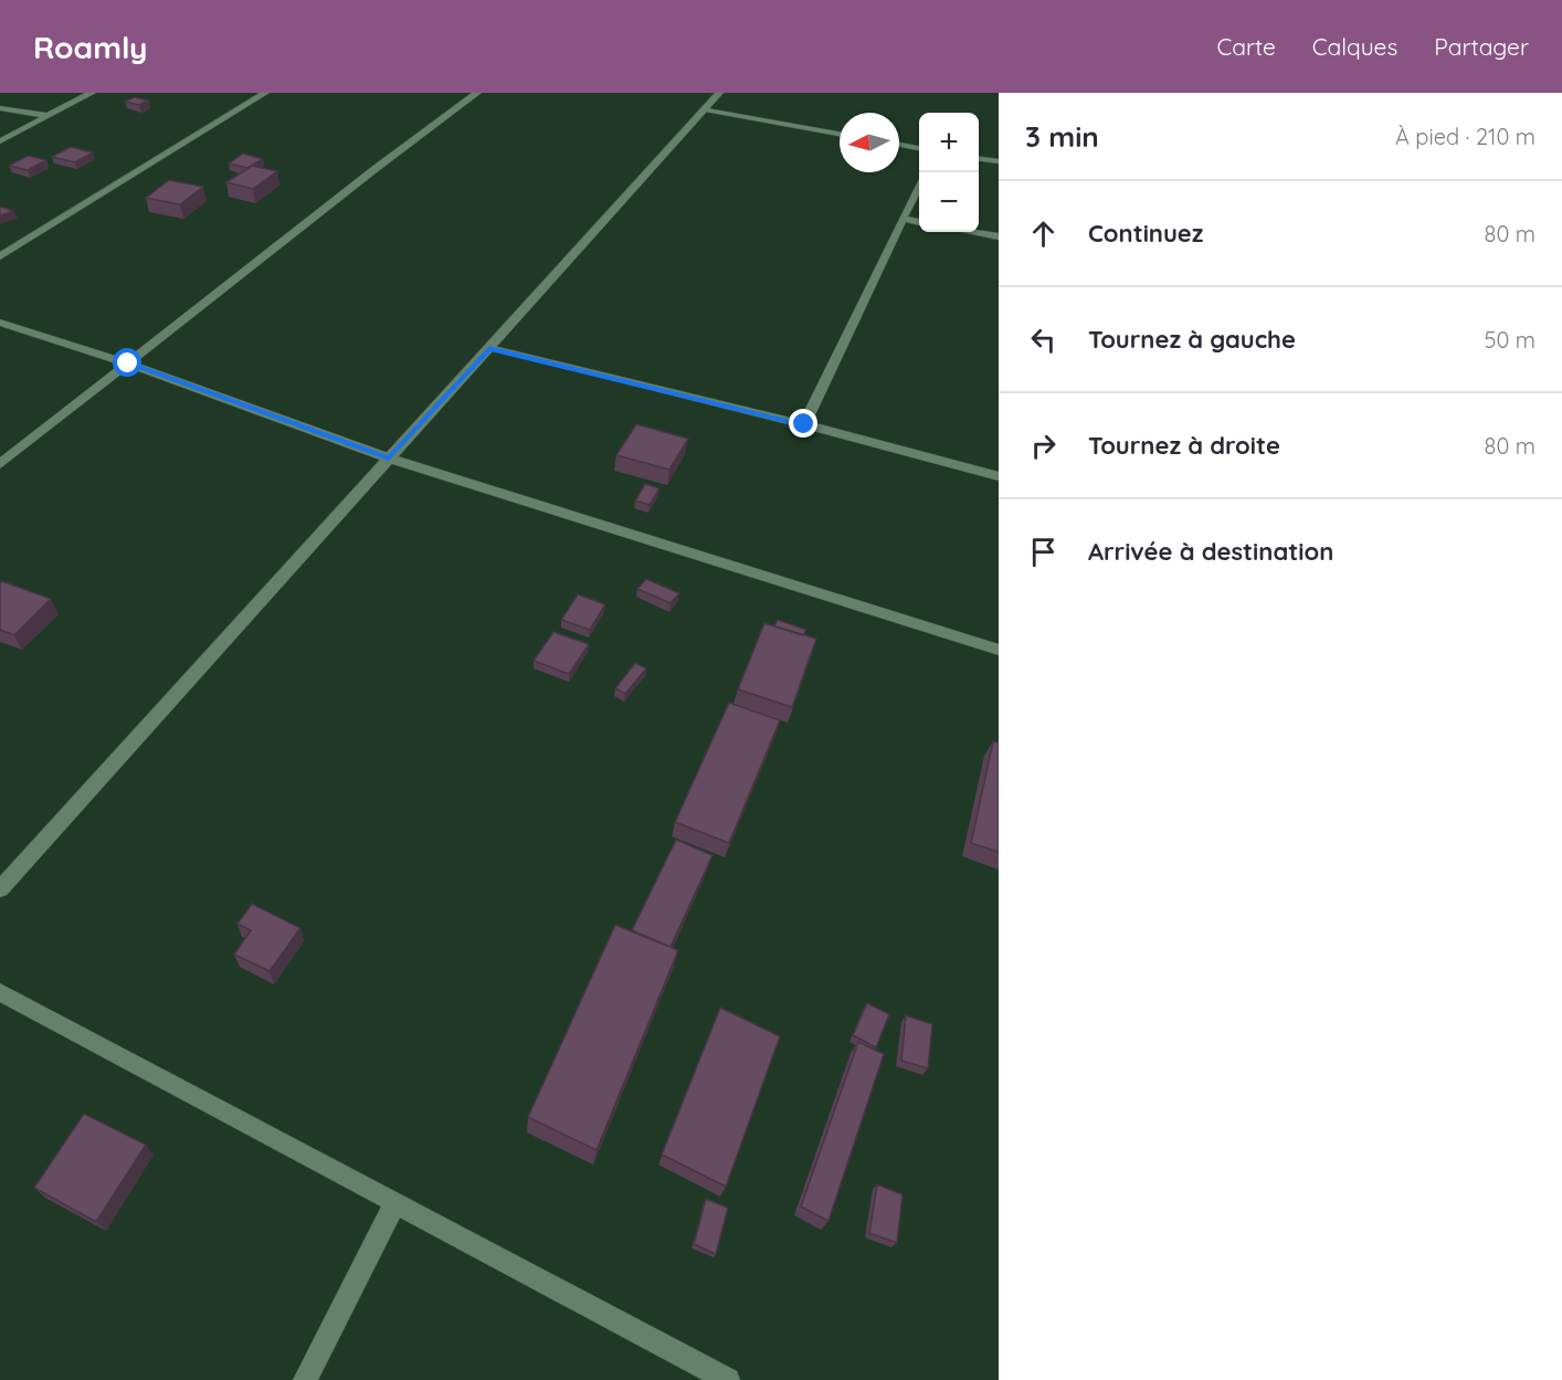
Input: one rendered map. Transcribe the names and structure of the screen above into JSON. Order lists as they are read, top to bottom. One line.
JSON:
{"north":"left","page":{"header":"Roamly","nav":["Carte","Calques","Partager"],"heading":["3 min","À pied · 210 m"],"map_buttons":["+","−"],"list":[["Continuez","80 m"],["Tournez à gauche","50 m"],["Tournez à droite","80 m"],"Arrivée à destination"]}}
